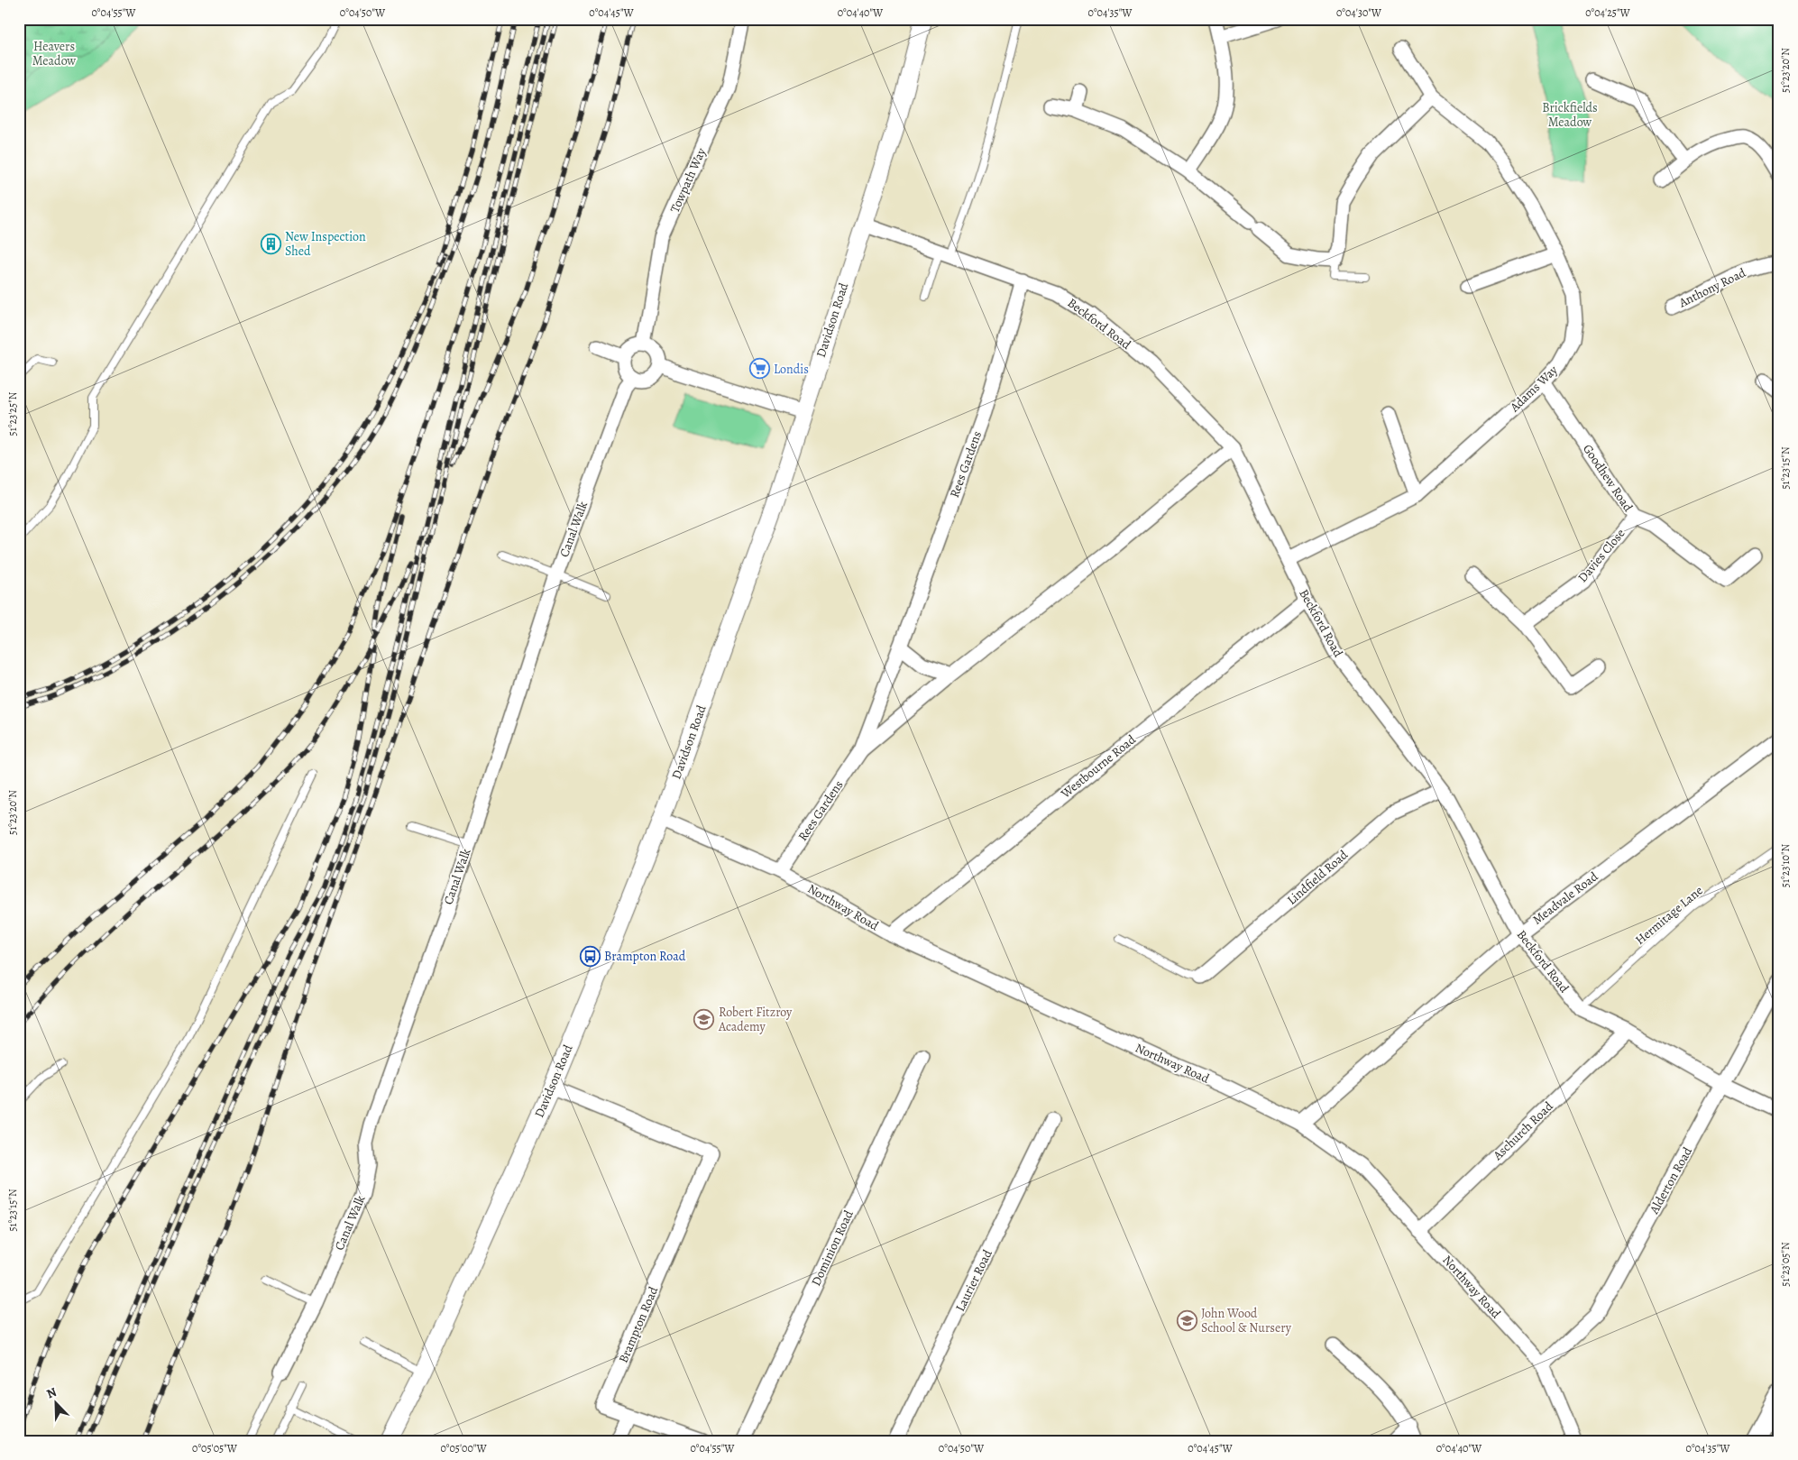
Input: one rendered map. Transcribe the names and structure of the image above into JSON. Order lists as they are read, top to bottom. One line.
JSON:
{"streets":{"street":["Towpath Way","Anthony Road","Davidson Road","Beckford Road","Adams Way","Rees Gardens","Goodhew Road","Canal Walk","Davies Close","Westbourne Road","Lindfield Road","Meadvale Road","Northway Road","Aschurch Road","Alderton Road","Dominion Road","Laurier Road","Brampton Road"],"lane":["Hermitage Lane"]},"crossings":[["Towpath Way","Canal Walk"],["Davidson Road","Beckford Road"],["Davidson Road","Northway Road"],["Davidson Road","Brampton Road"],["Beckford Road","Adams Way"],["Beckford Road","Rees Gardens"],["Beckford Road","Westbourne Road"],["Beckford Road","Lindfield Road"],["Beckford Road","Meadvale Road"],["Beckford Road","Hermitage Lane"],["Beckford Road","Aschurch Road"],["Beckford Road","Alderton Road"],["Adams Way","Goodhew Road"],["Rees Gardens","Northway Road"],["Goodhew Road","Davies Close"],["Westbourne Road","Northway Road"],["Meadvale Road","Northway Road"],["Northway Road","Aschurch Road"],["Northway Road","Alderton Road"]],"parks":["Heavers Meadow","Brickfields Meadow"],"places":{"building":["New Inspection Shed"],"supermarket":["Londis"],"bus stop":["Brampton Road"],"school or university":["Robert Fitzroy Academy","John Wood School & Nursery"]},"north":"top left","coordinates":["0°04'55\"W","0°04'50\"W","0°04'45\"W","0°04'40\"W","0°04'35\"W","0°04'30\"W","0°04'25\"W","51°23'20\"N","51°23'25\"N","51°23'15\"N","51°23'10\"N","51°23'05\"N","0°05'05\"W","0°05'00\"W"]}
